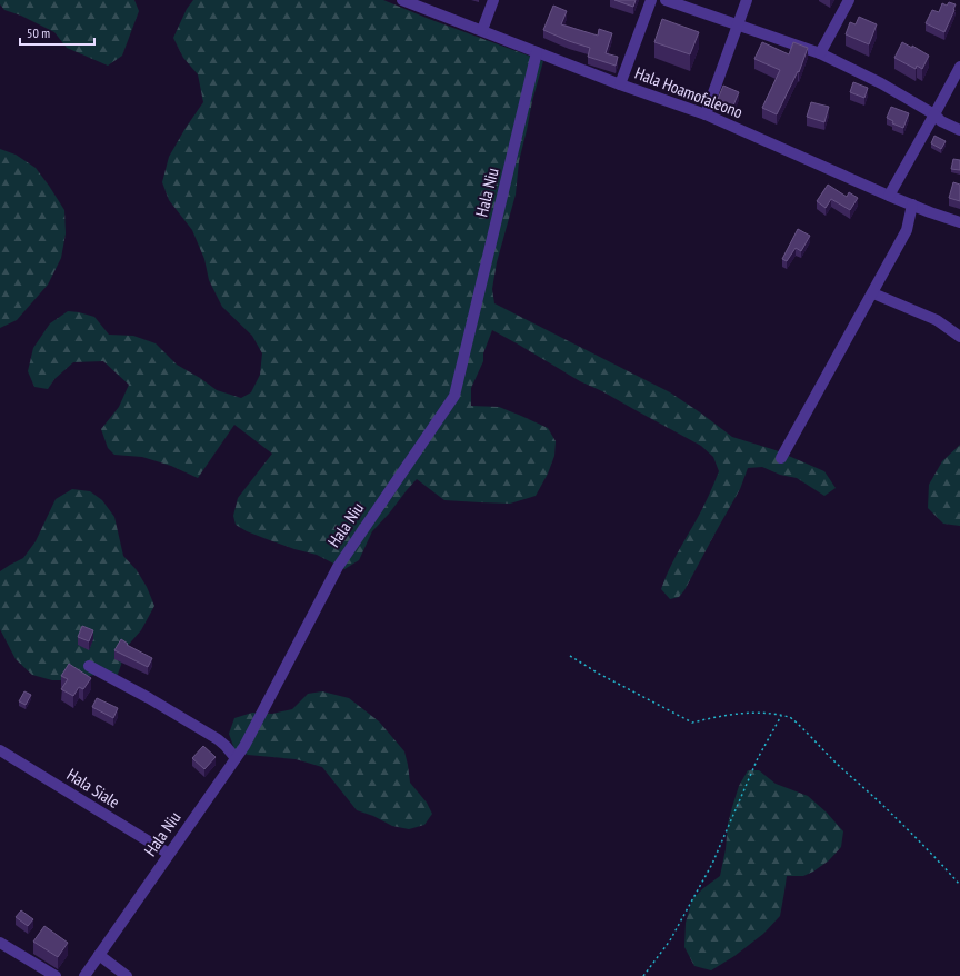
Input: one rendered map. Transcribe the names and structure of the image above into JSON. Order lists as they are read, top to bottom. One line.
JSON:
{"streets":{"street":["Hala Hoamofaleono","Hala Niu","Hala Siale"]},"crossings":[["Hala Hoamofaleono","Hala Niu"],["Hala Niu","Hala Siale"]],"scale_bar":"50 m"}
